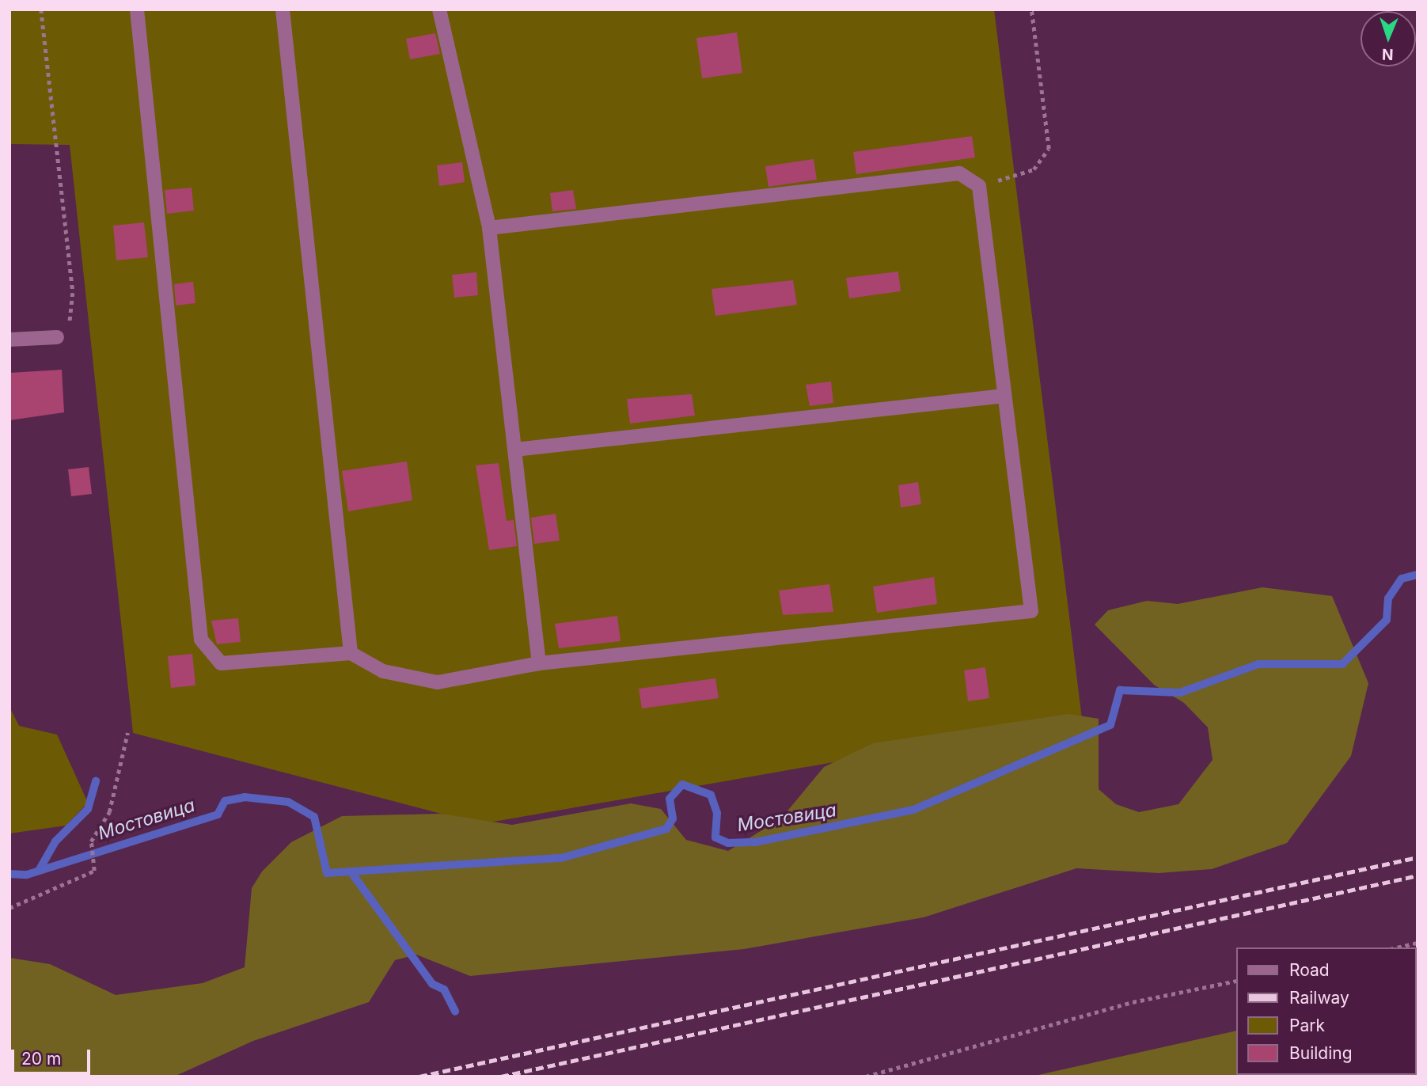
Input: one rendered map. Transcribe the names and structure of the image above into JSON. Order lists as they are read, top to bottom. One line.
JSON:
{"water":["Мостовица"],"legend":["Road","Railway","Park","Building"],"scale_bar":"20 m","north":"bottom"}
